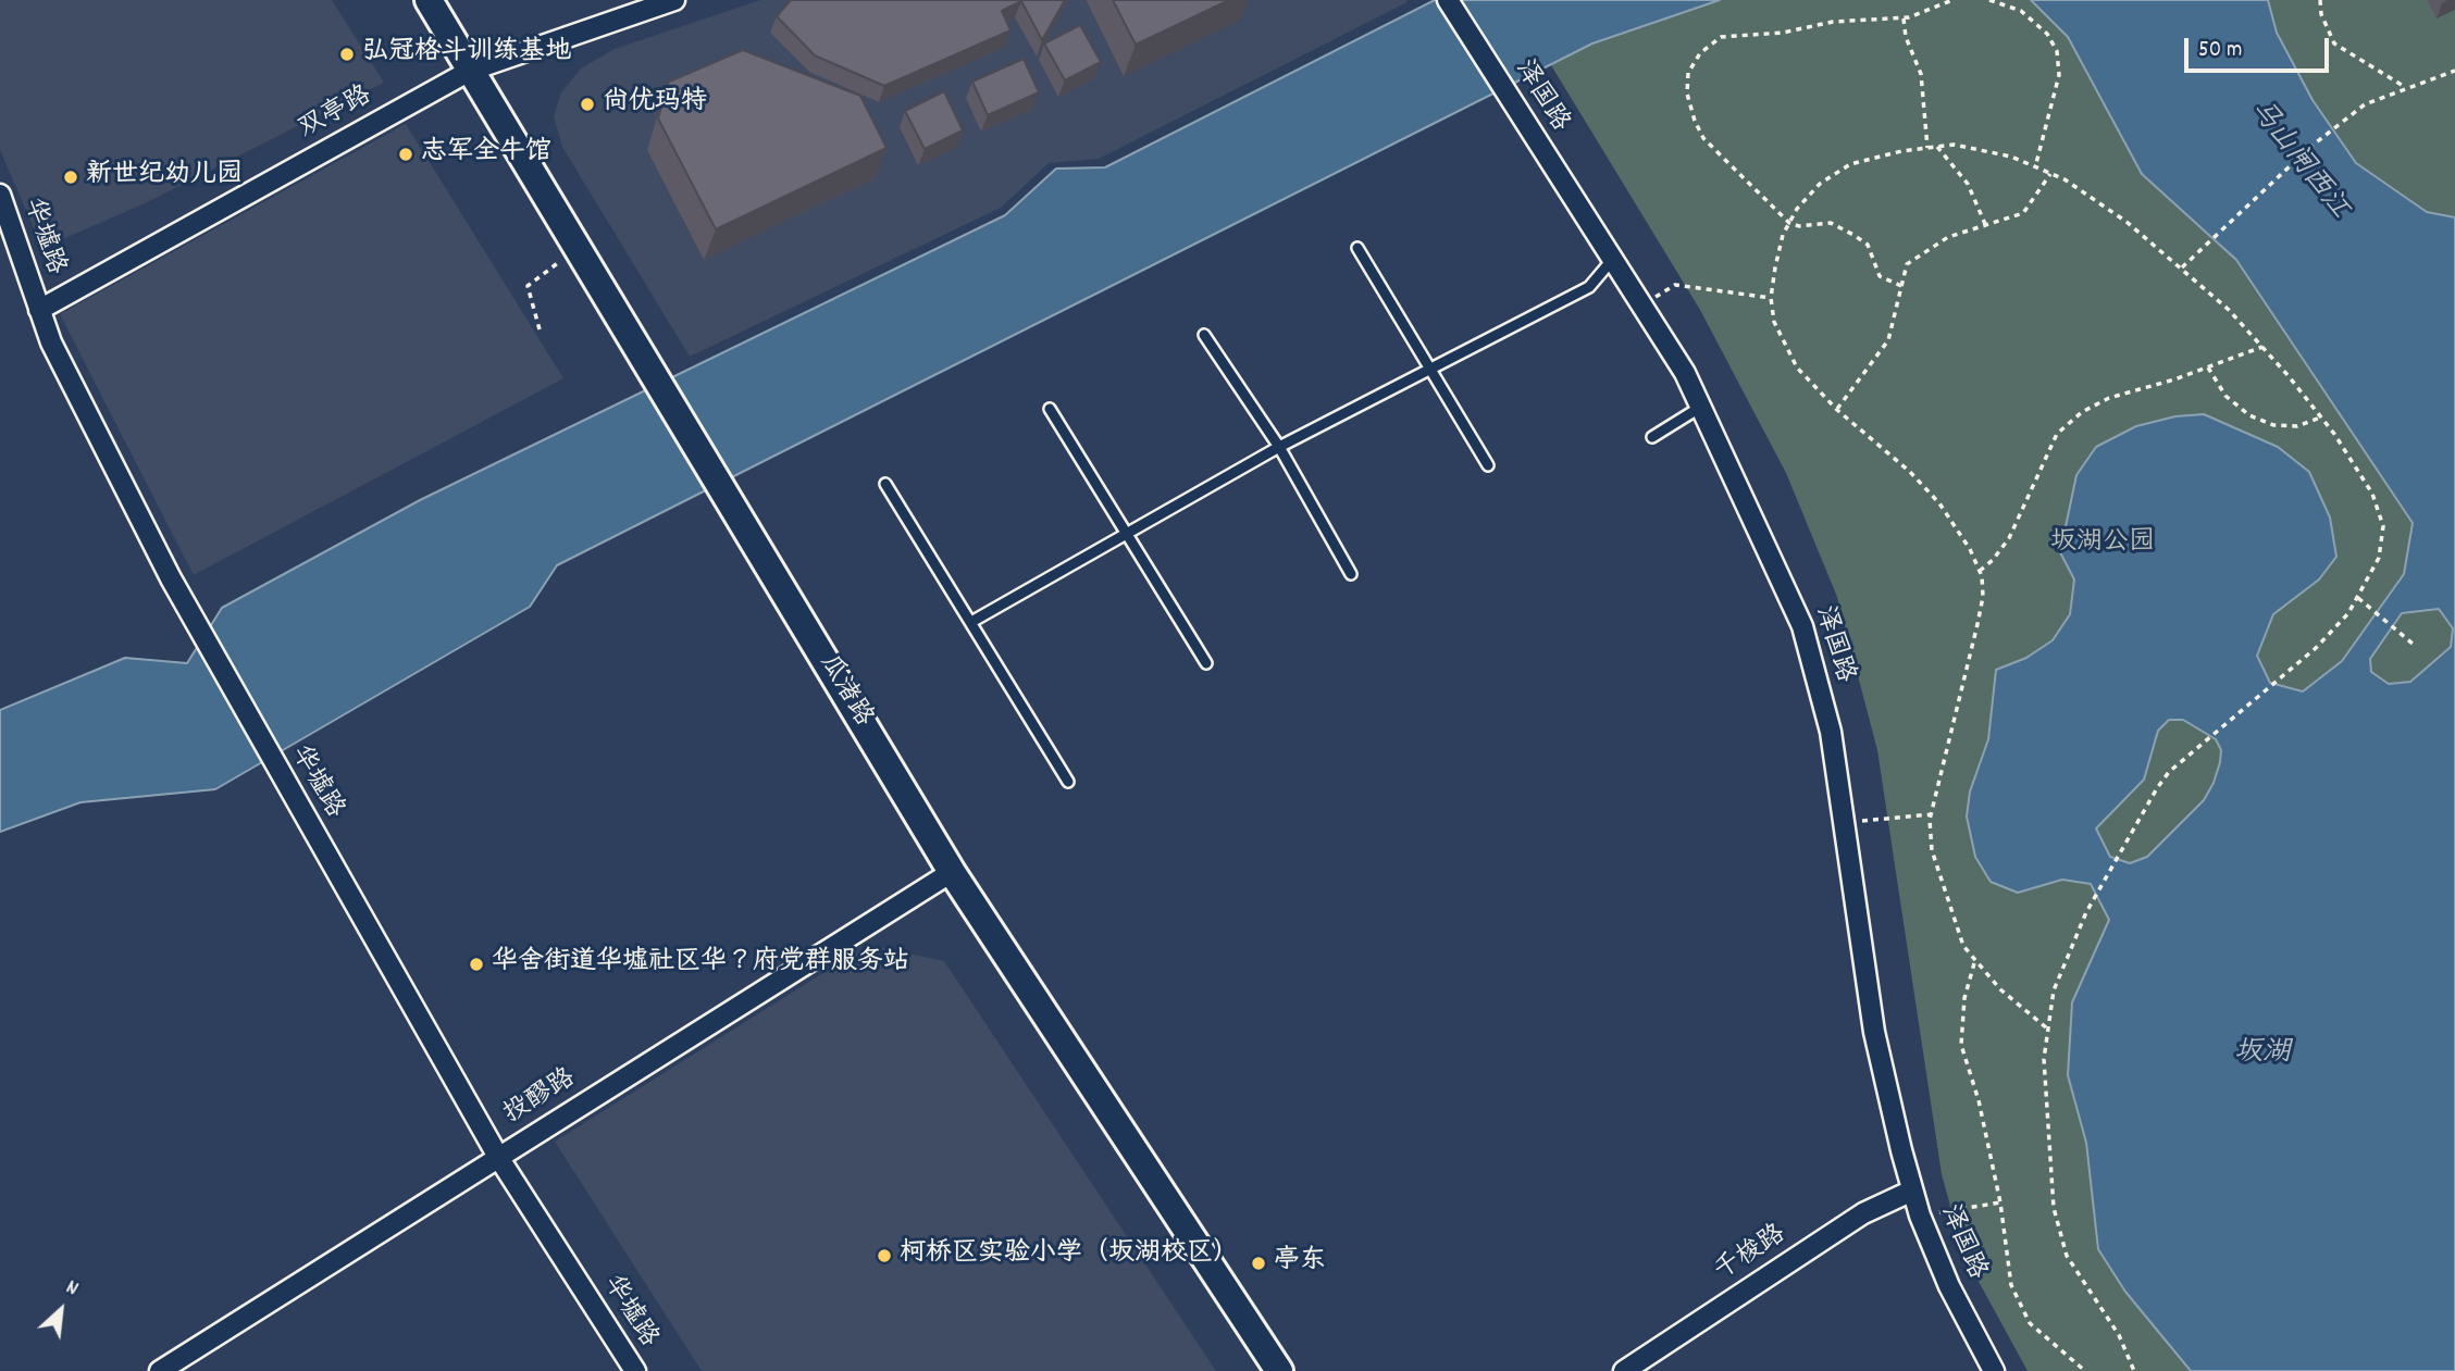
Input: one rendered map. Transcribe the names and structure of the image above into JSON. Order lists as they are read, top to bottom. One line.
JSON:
{"streets":{"street":["泽国路","双亭路","华墟路","瓜渚路","投醪路","千梭路"]},"crossings":[["泽国路","千梭路"],["双亭路","华墟路"],["双亭路","瓜渚路"],["华墟路","投醪路"],["瓜渚路","投醪路"]],"water":["马山闸西江","坂湖"],"parks":["坂湖公园"],"places":["弘冠格斗训练基地","尚优玛特","志军全牛馆","新世纪幼儿园","华舍街道华墟社区华？府党群服务站","柯桥区实验小学（坂湖校区）","亭东"],"scale_bar":"50 m","north":"top right"}
